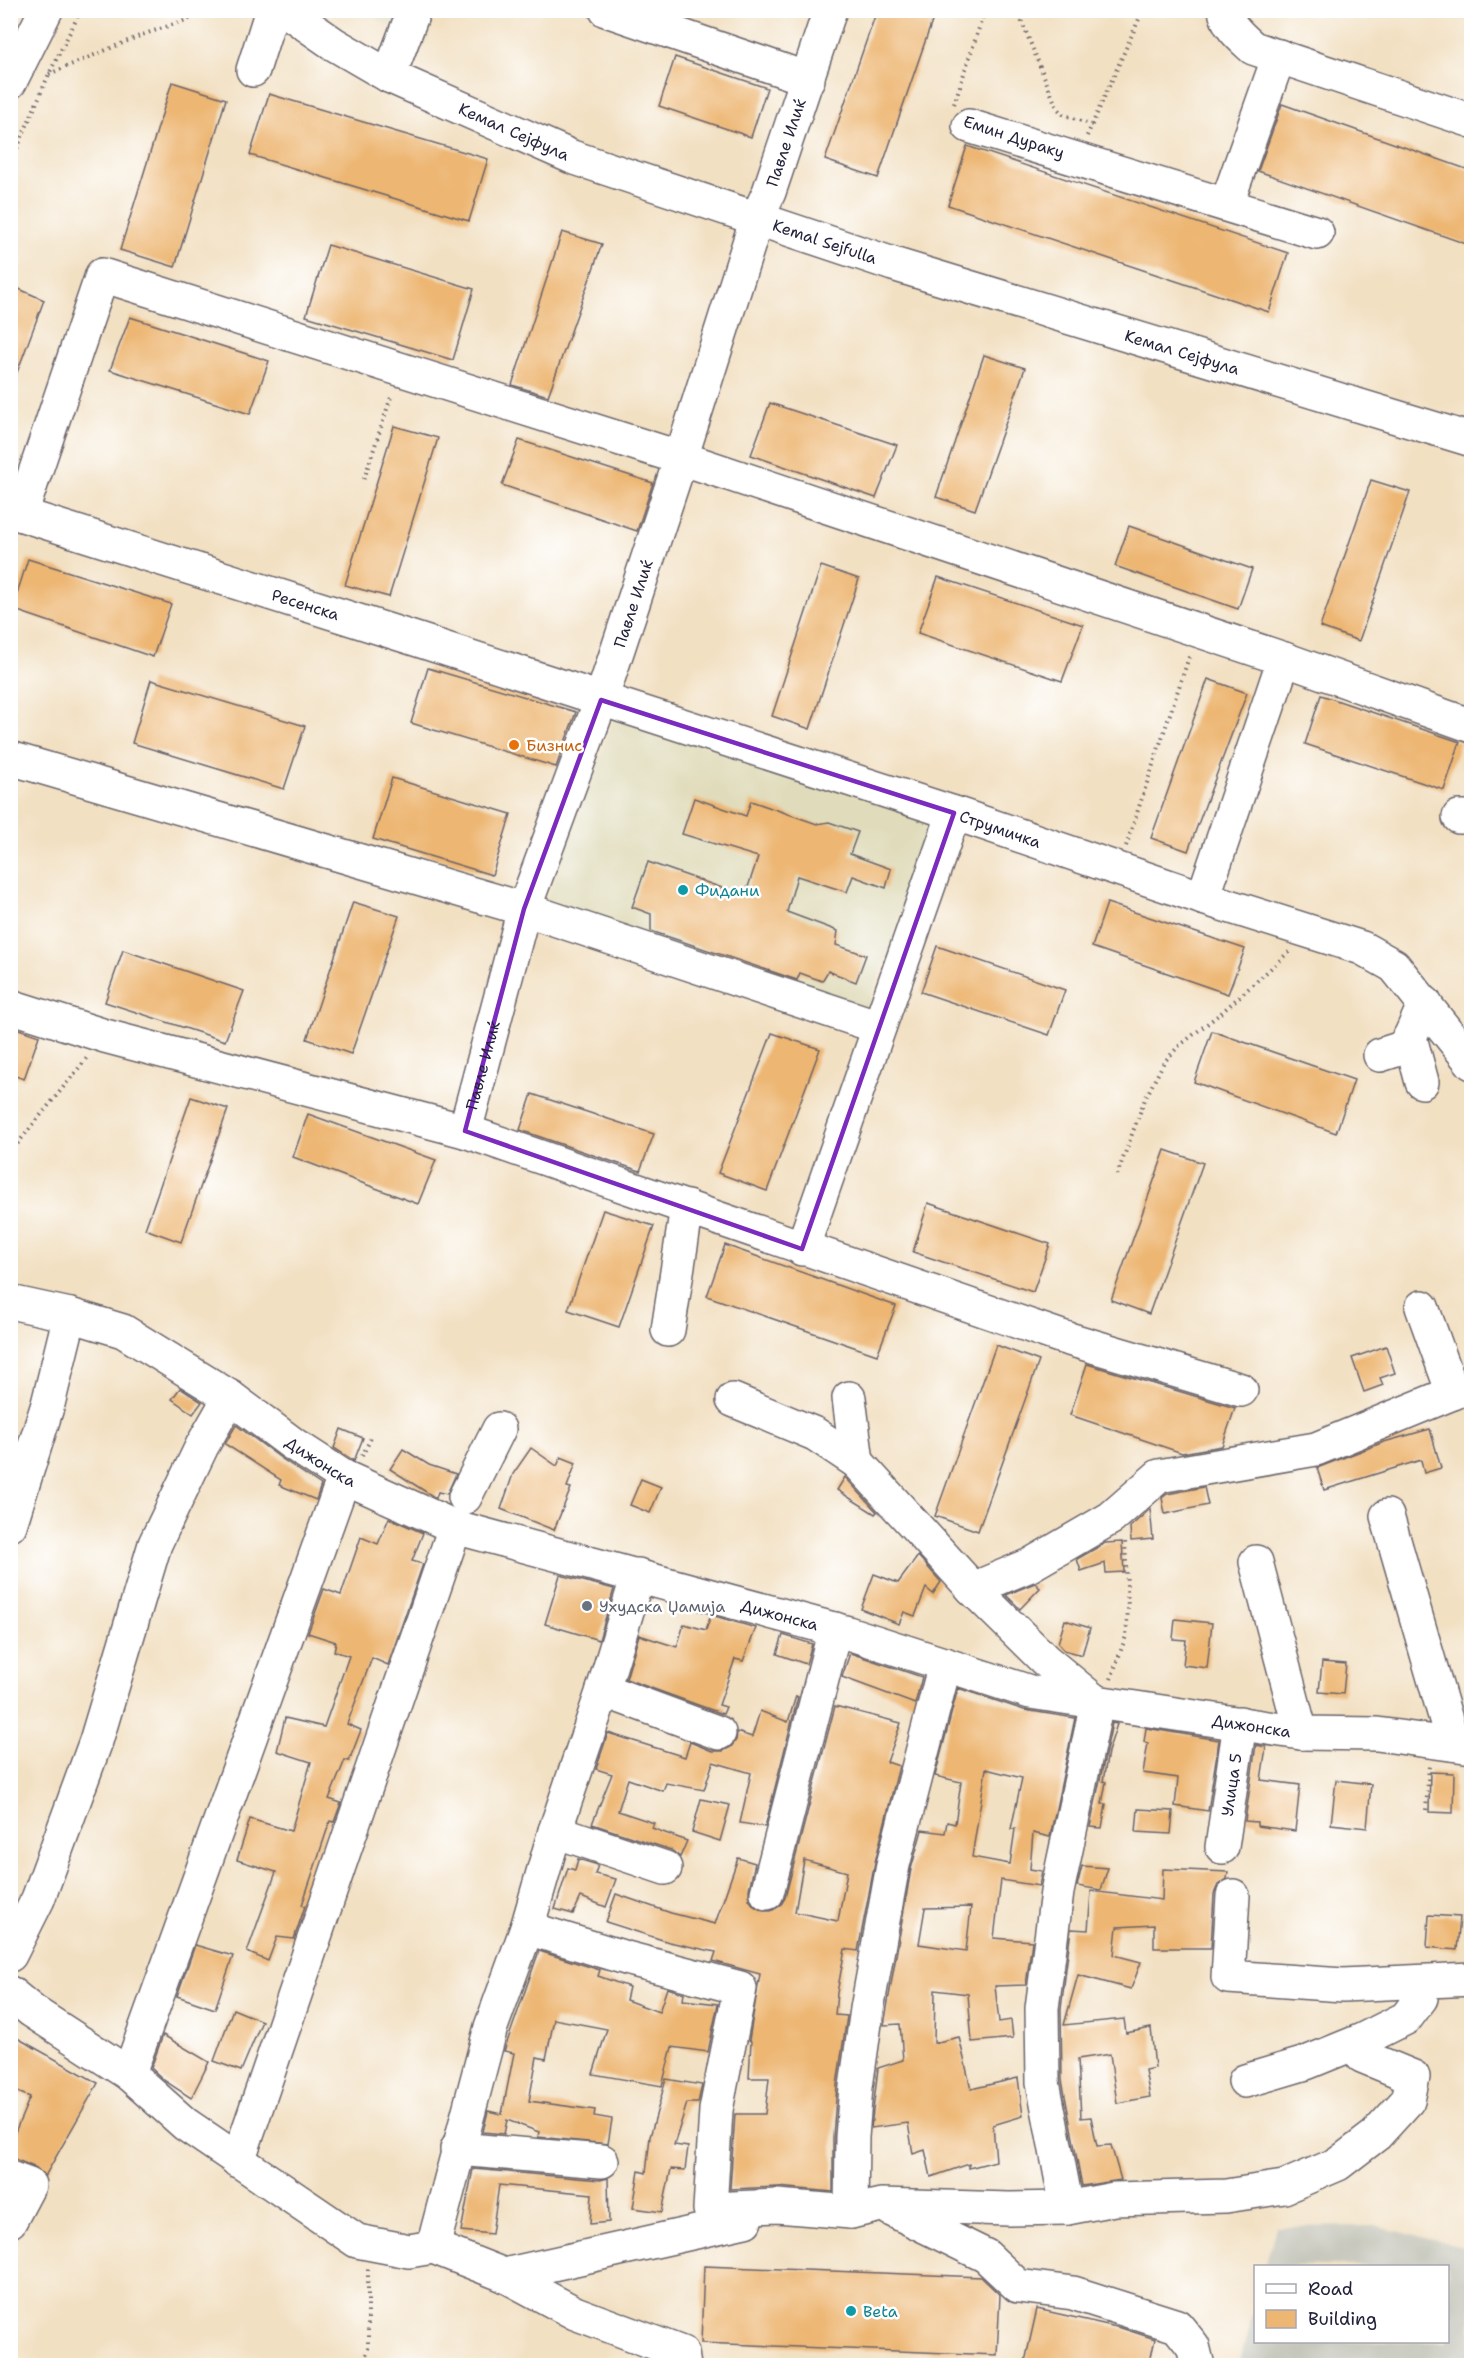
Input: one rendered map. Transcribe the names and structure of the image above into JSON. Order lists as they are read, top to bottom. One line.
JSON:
{"streets":{"street":["Кемал Сејфула","Емин Дураку","Павле Илиќ","Kemal Sejfulla","Ресенска","Струмичка","Дижонска","Улица 5"]},"crossings":[["Кемал Сејфула","Павле Илиќ"],["Кемал Сејфула","Kemal Sejfulla"],["Павле Илиќ","Kemal Sejfulla"],["Павле Илиќ","Ресенска"],["Павле Илиќ","Струмичка"],["Ресенска","Струмичка"],["Дижонска","Улица 5"]],"places":["Бизнис","Фидани","Ухудска Џамија","Beta"],"legend":["Road","Building"]}
